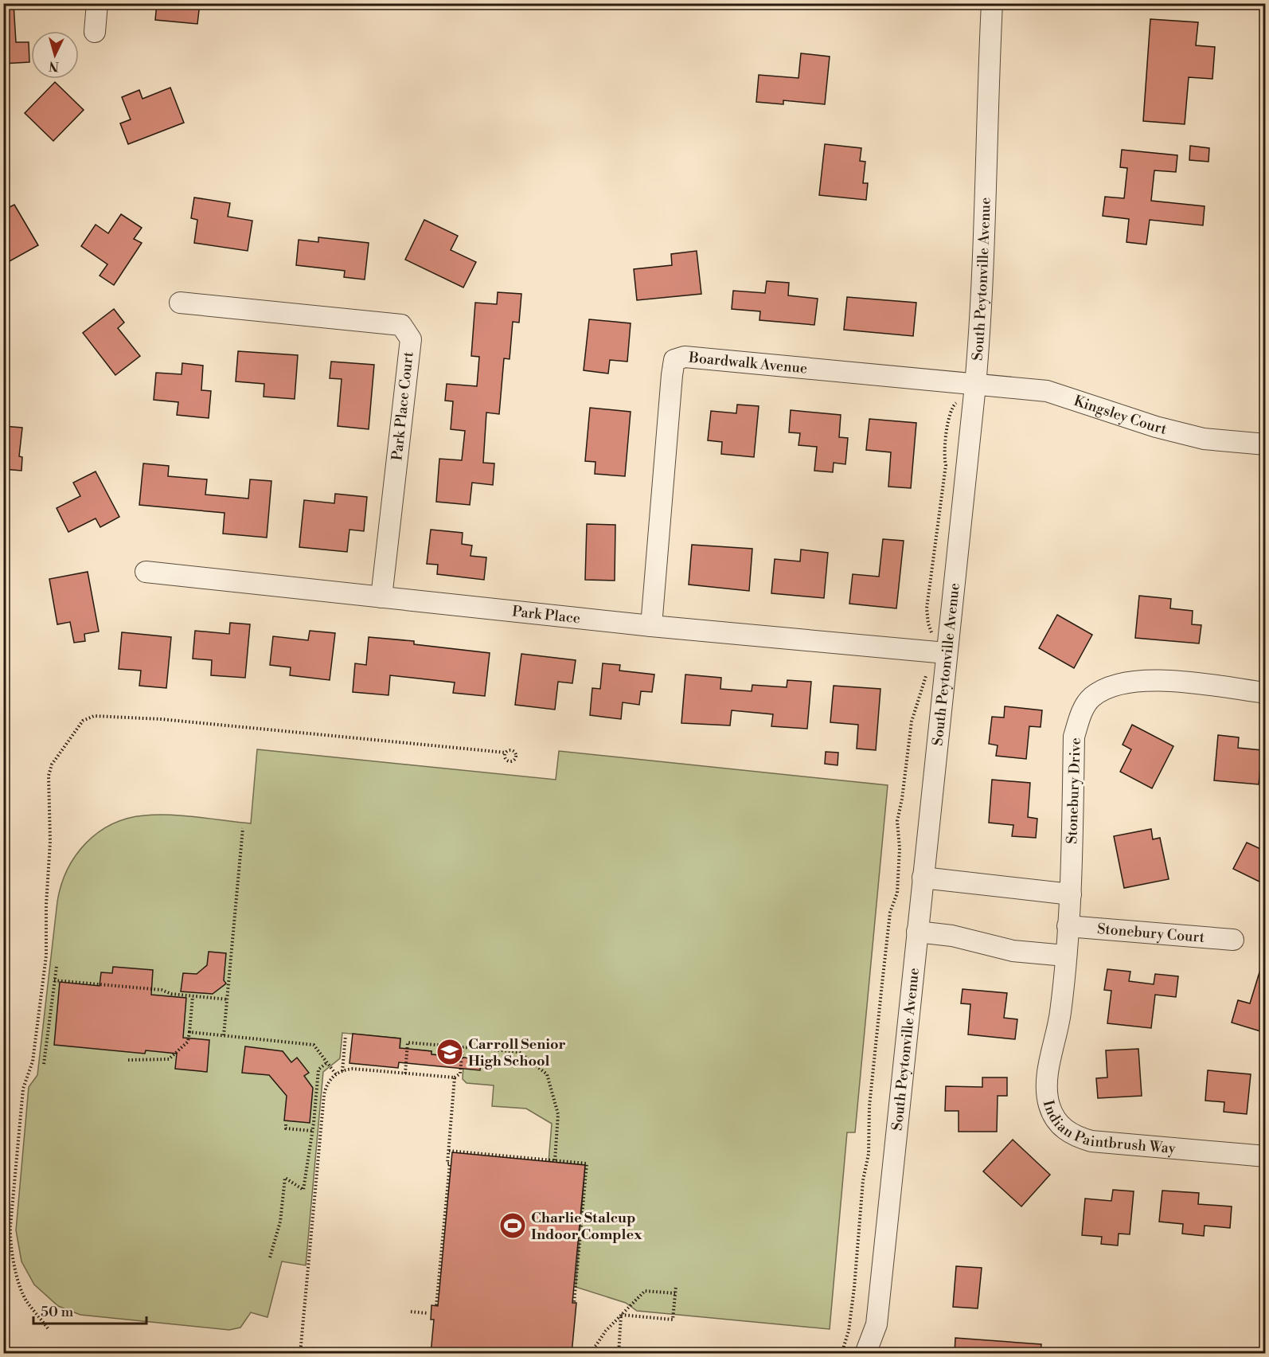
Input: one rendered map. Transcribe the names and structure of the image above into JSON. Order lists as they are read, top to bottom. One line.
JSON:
{"streets":{"street":["South Peytonville Avenue","Boardwalk Avenue","Park Place Court","Kingsley Court","Park Place","Stonebury Drive","Stonebury Court","Indian Paintbrush Way"]},"crossings":[["South Peytonville Avenue","Boardwalk Avenue"],["South Peytonville Avenue","Kingsley Court"],["South Peytonville Avenue","Park Place"],["Boardwalk Avenue","Kingsley Court"],["Boardwalk Avenue","Park Place"],["Park Place Court","Park Place"],["Stonebury Drive","Stonebury Court"],["Stonebury Drive","Indian Paintbrush Way"],["Stonebury Court","Indian Paintbrush Way"]],"places":{"school or university":["Carroll Senior High School"],"sports":["Charlie Stalcup Indoor Complex"]},"scale_bar":"50 m","north":"bottom"}
